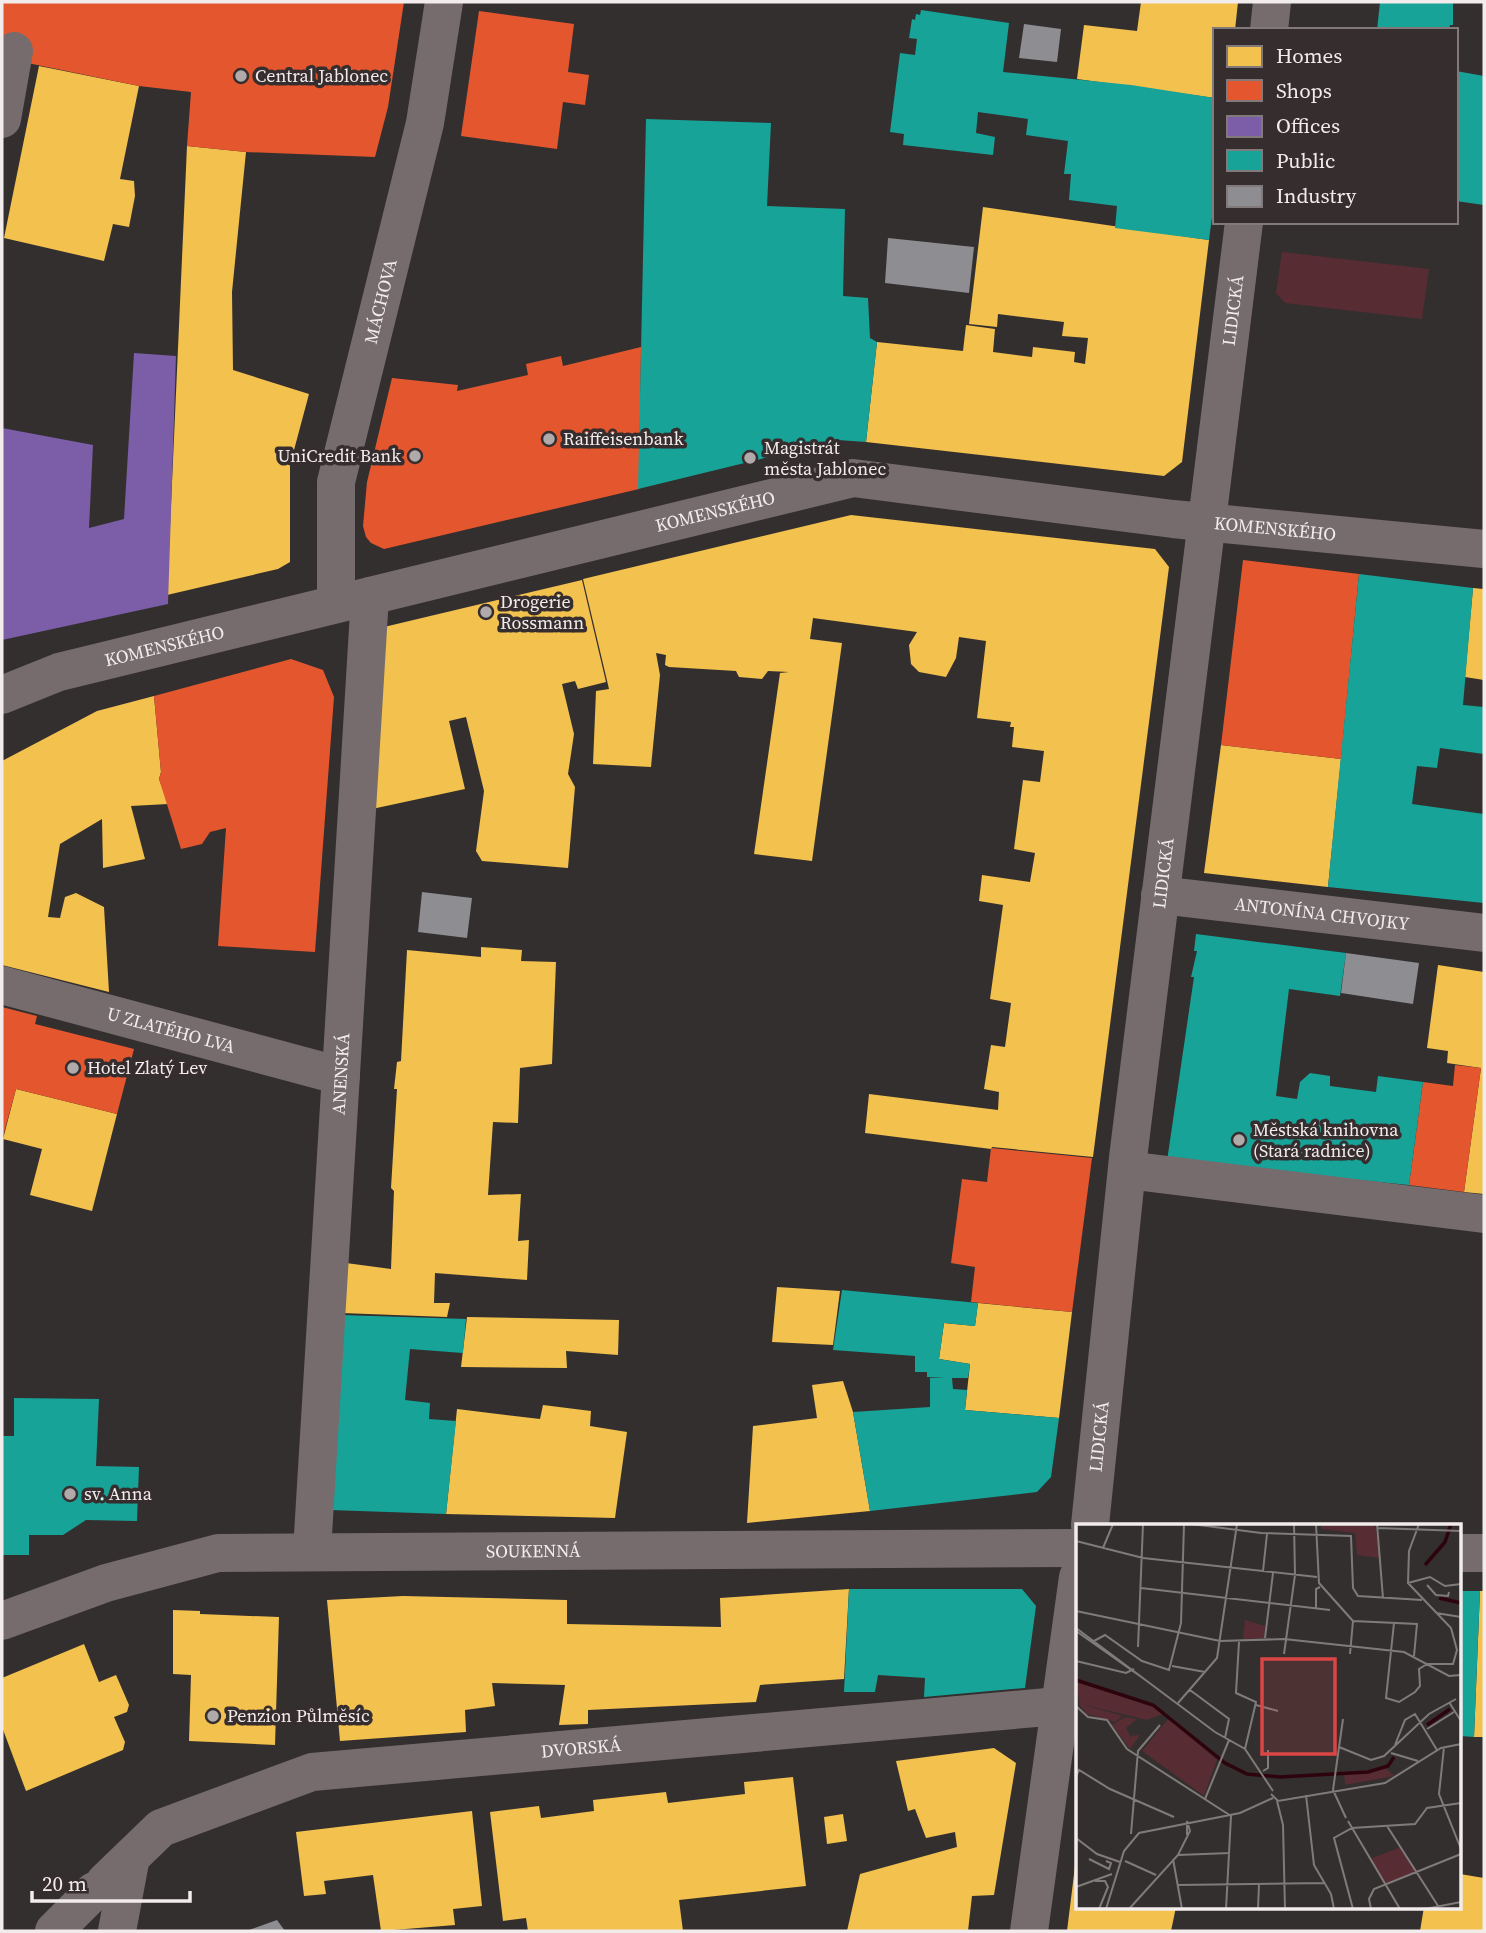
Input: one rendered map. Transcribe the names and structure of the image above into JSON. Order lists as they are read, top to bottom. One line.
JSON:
{"streets":{"street":["MÁCHOVA","LIDICKÁ","KOMENSKÉHO","ANTONÍNA CHVOJKY","U ZLATÉHO LVA","ANENSKÁ","SOUKENNÁ","DVORSKÁ"]},"crossings":[["MÁCHOVA","KOMENSKÉHO"],["MÁCHOVA","ANENSKÁ"],["LIDICKÁ","KOMENSKÉHO"],["LIDICKÁ","ANTONÍNA CHVOJKY"],["KOMENSKÉHO","ANENSKÁ"],["U ZLATÉHO LVA","ANENSKÁ"],["ANENSKÁ","SOUKENNÁ"]],"places":["Central Jablonec","Raiffeisenbank","UniCredit Bank","Magistrát města Jablonec","Drogerie Rossmann","Hotel Zlatý Lev","Městská knihovna (Stará radnice)","sv. Anna","Penzion Půlměsíc"],"legend":["Homes","Shops","Offices","Public","Industry"],"scale_bar":"20 m"}
